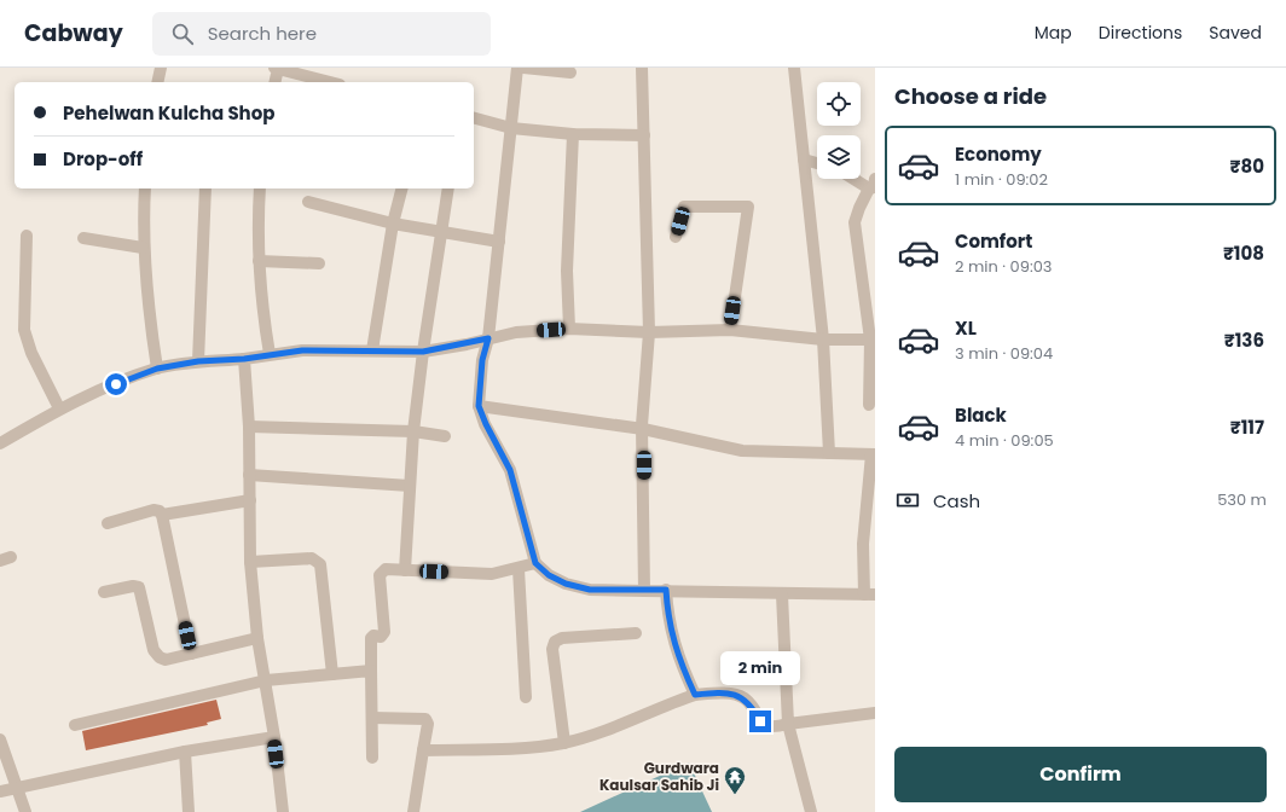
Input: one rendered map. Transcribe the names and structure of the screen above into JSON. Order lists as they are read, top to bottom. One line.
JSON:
{"places":{"temple":["Gurdwara Kaulsar Sahib Ji"]},"page":{"header":"Cabway","search":"Search here","nav":["Map","Directions","Saved"],"heading":"Choose a ride","banner":["Pehelwan Kulcha Shop","Drop-off"],"list":[{"name":"Economy","note":"1 min · 09:02","value":"₹80"},{"name":"Comfort","note":"2 min · 09:03","value":"₹108"},{"name":"XL","note":"3 min · 09:04","value":"₹136"},{"name":"Black","note":"4 min · 09:05","value":"₹117"}],"pay":["Cash","530 m"],"bubble":"2 min","buttons":"Confirm"}}
